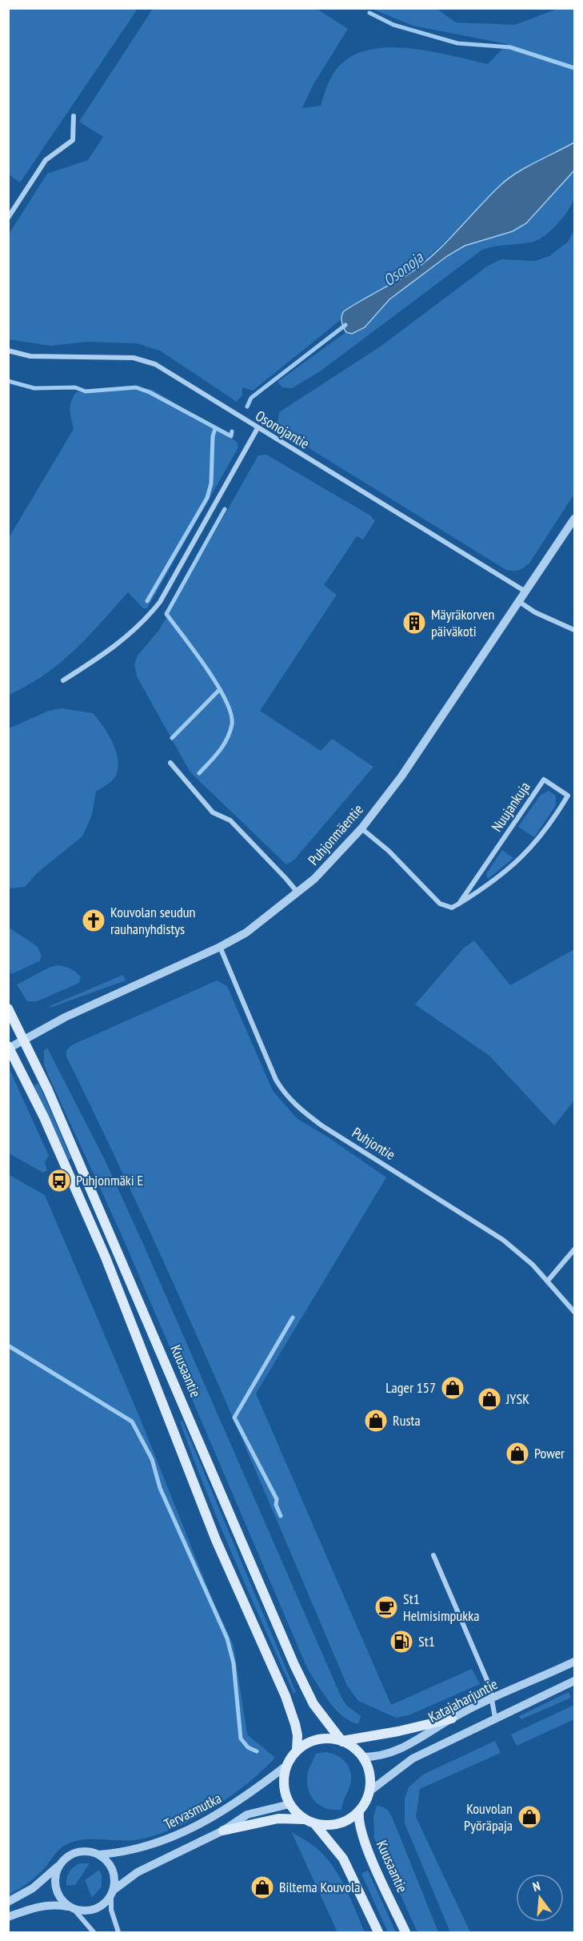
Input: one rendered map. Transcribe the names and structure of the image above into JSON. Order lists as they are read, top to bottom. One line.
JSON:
{"streets":{"main road":["Kuusaantie"],"street":["Osonojantie","Nuujankuja","Puhjonmäentie","Puhjontie","Katajaharjuntie","Tervasmutka"]},"crossings":[["Osonojantie","Puhjonmäentie"],["Puhjonmäentie","Puhjontie"],["Puhjonmäentie","Kuusaantie"],["Kuusaantie","Katajaharjuntie"],["Kuusaantie","Tervasmutka"],["Katajaharjuntie","Tervasmutka"]],"water":["Osonoja"],"places":{"building":["Mäyräkorven päiväkoti"],"church":["Kouvolan seudun rauhanyhdistys"],"bus stop":["Puhjonmäki E"],"shop":["Lager 157","JYSK","Rusta","Power","Kouvolan Pyöräpaja","Biltema Kouvola"],"cafe":["St1 Helmisimpukka"],"fuel station":["St1"]},"north":"top"}
